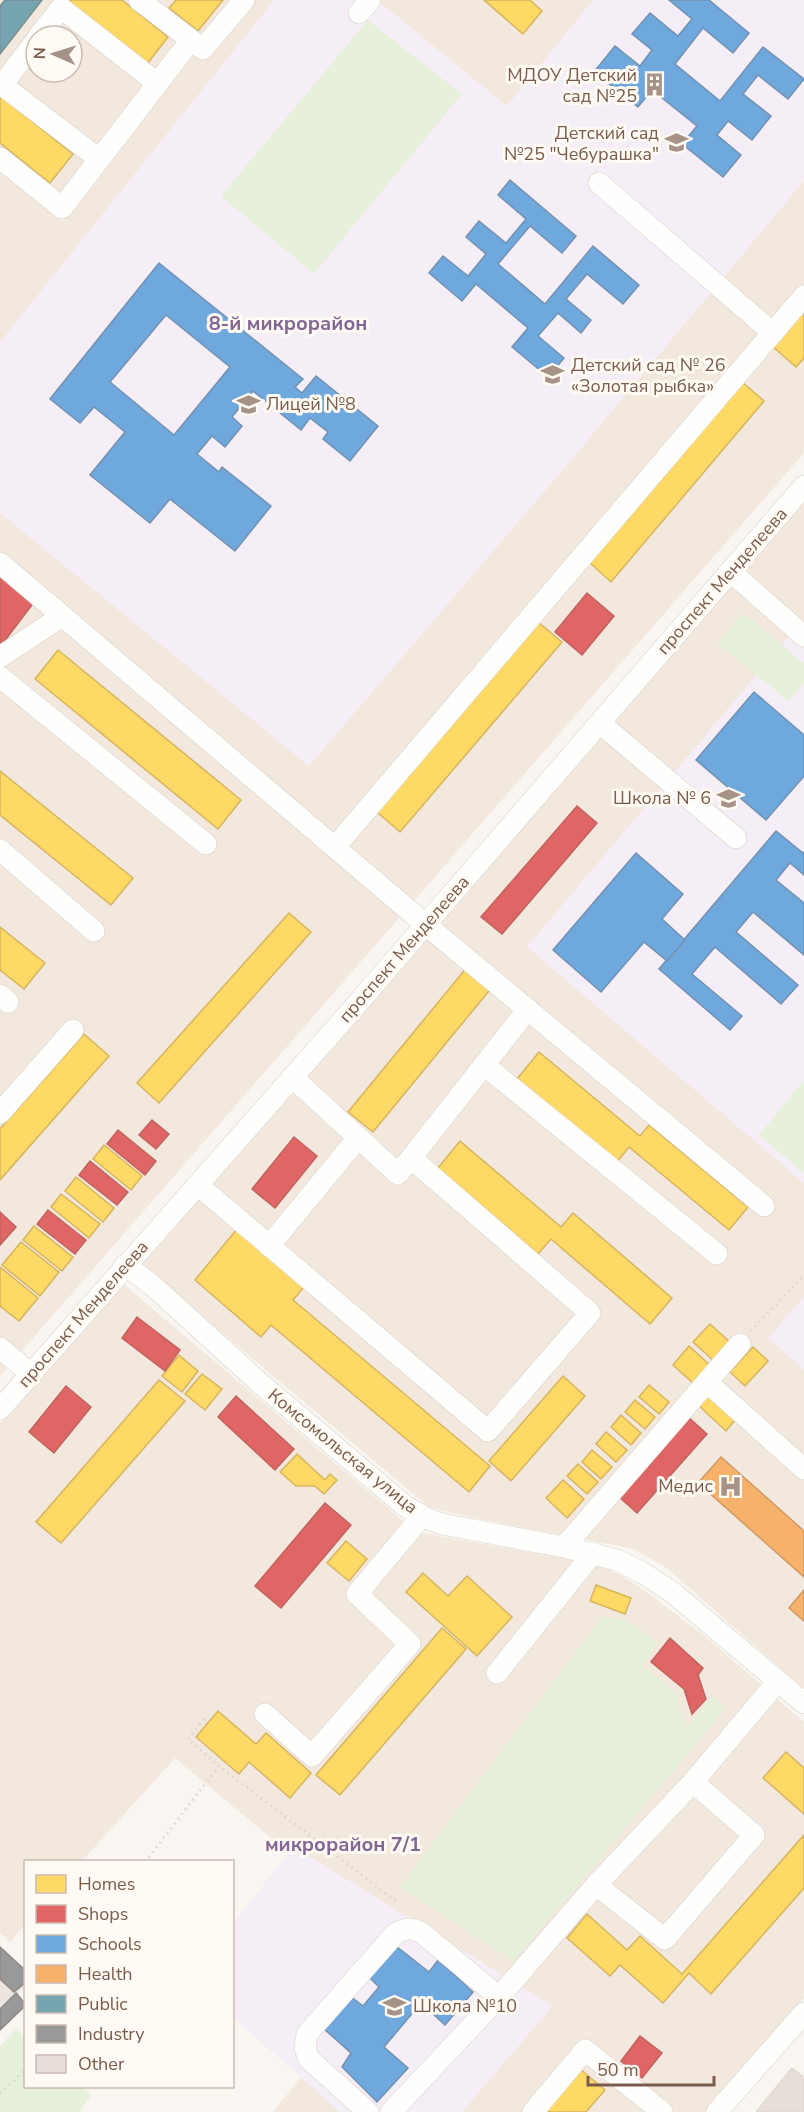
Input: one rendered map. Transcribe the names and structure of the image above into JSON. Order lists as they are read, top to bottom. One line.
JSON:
{"streets":{"street":["проспект Менделеева","Комсомольская улица"]},"crossings":[["проспект Менделеева","Комсомольская улица"]],"districts":["8-й микрорайон","микрорайон 7/1"],"places":{"building":["МДОУ Детский сад №25"],"school or university":["Детский сад №25 \"Чебурашка\"","Детский сад № 26 «Золотая рыбка»","Лицей №8","Школа № 6","Школа №10"],"hospital":["Медис"]},"legend":["Homes","Shops","Schools","Health","Public","Industry","Other"],"scale_bar":"50 m","north":"left"}
